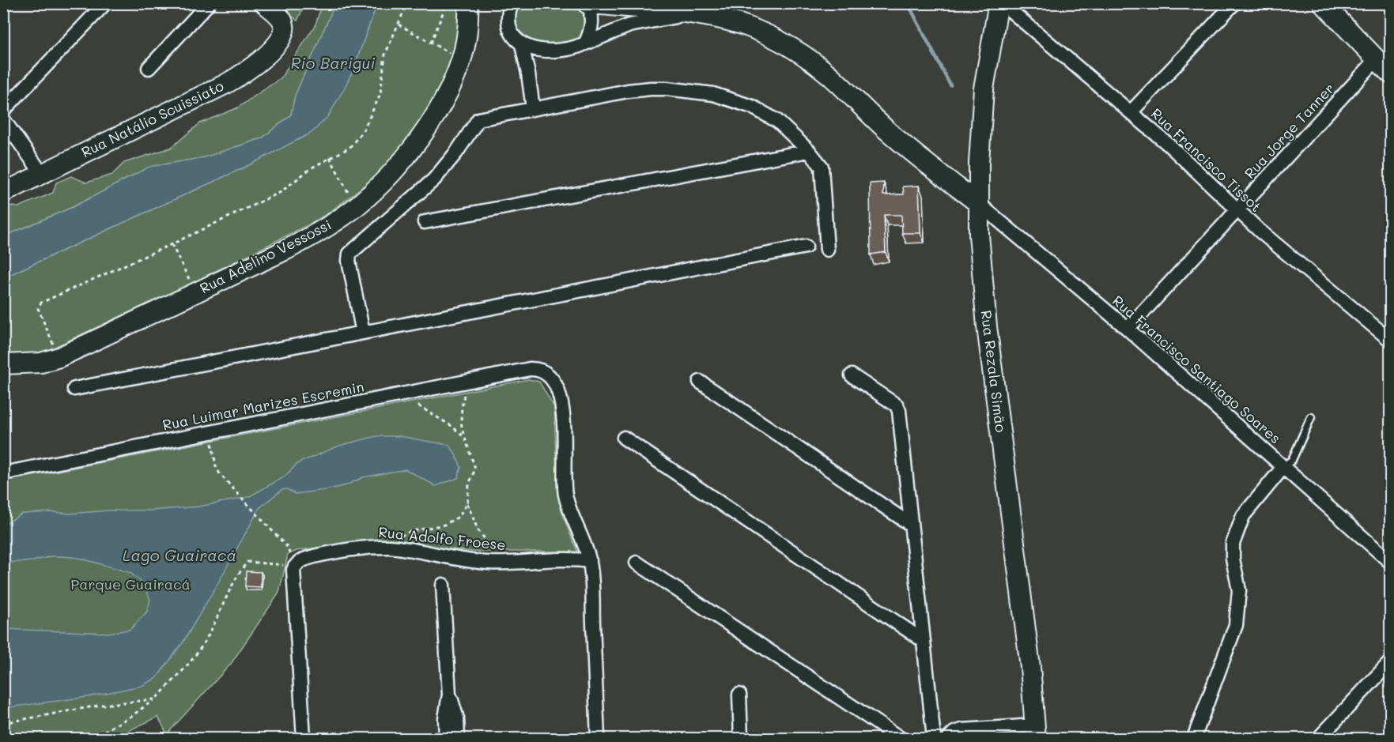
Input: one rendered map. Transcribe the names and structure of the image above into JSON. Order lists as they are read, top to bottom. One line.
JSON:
{"streets":{"main road":["Rua Natálio Scuissiato","Rua Adelino Vessossi","Rua Rezala Simão"],"street":["Rua Jorge Tanner","Rua Francisco Tissot","Rua Francisco Santiago Soares","Rua Luimar Marizes Escremin","Rua Adolfo Froese"]},"crossings":[["Rua Jorge Tanner","Rua Francisco Tissot"],["Rua Jorge Tanner","Rua Francisco Santiago Soares"],["Rua Francisco Tissot","Rua Rezala Simão"],["Rua Francisco Santiago Soares","Rua Rezala Simão"],["Rua Luimar Marizes Escremin","Rua Adolfo Froese"]],"water":["Rio Barigui","Lago Guairacá"],"parks":["Parque Guairacá"]}
